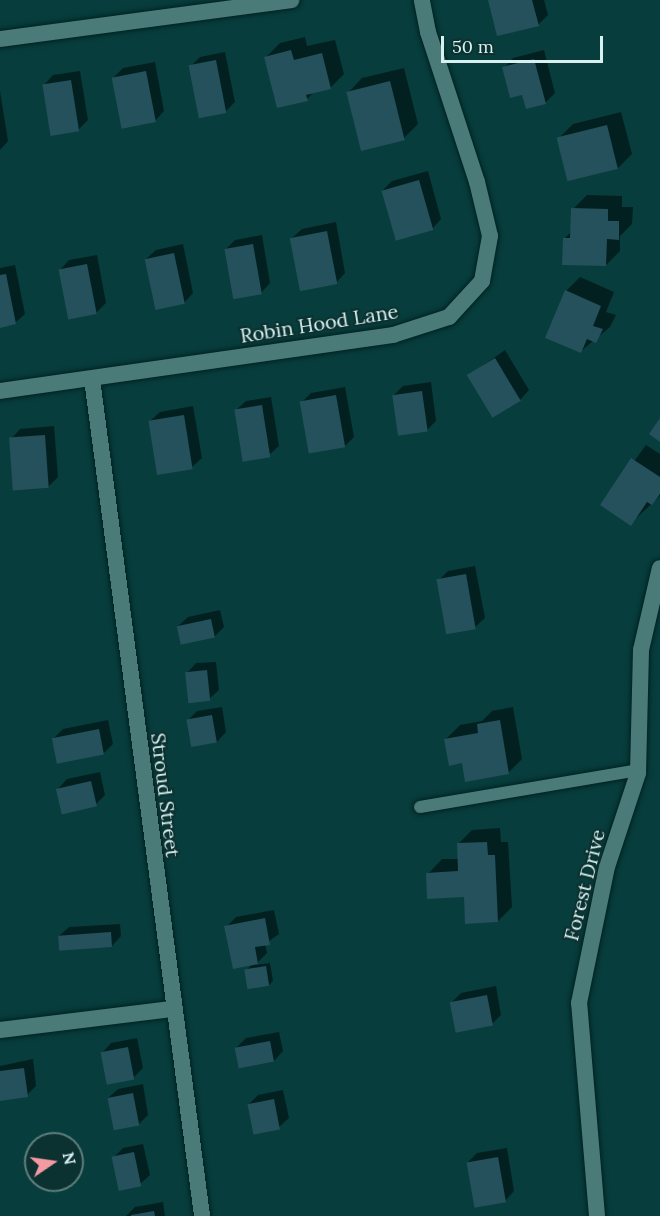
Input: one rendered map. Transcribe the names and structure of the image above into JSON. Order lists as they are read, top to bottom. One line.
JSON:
{"streets":{"street":["Robin Hood Lane","Stroud Street","Forest Drive"]},"crossings":[["Robin Hood Lane","Stroud Street"]],"scale_bar":"50 m","north":"right"}
